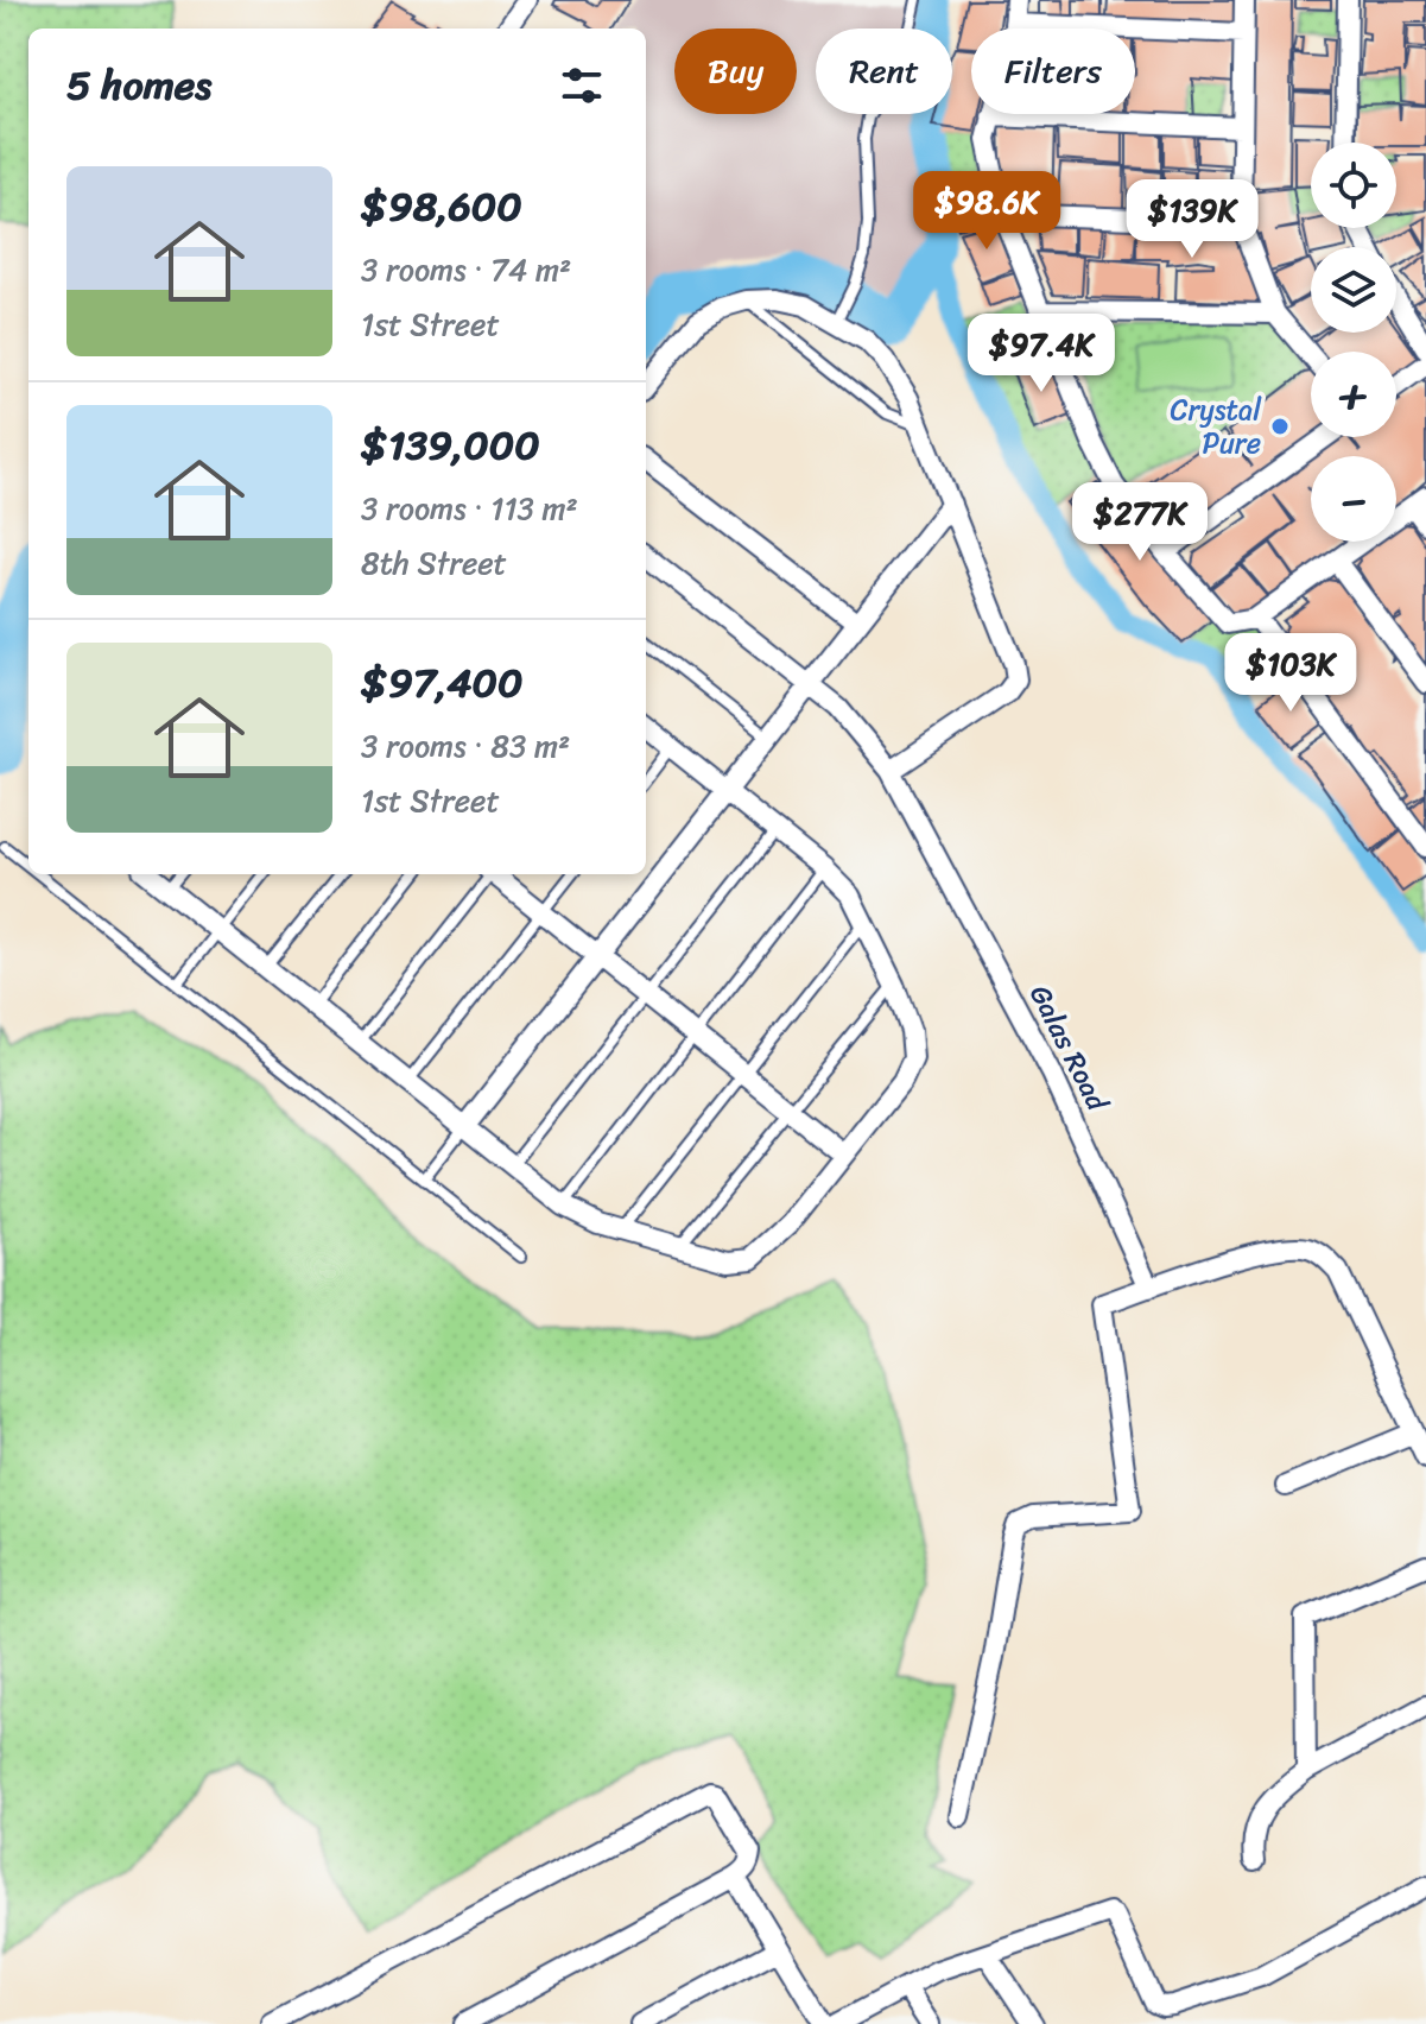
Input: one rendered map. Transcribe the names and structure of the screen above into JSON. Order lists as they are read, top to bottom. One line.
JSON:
{"streets":{"street":["Galas Road"]},"places":["Crystal Pure"],"page":{"chip":["Buy","Rent","Filters"],"heading":"5 homes","map_buttons":["+","−"],"list":[{"name":"$98,600","note":"3 rooms · 74 m² · 1st Street"},{"name":"$139,000","note":"3 rooms · 113 m² · 8th Street"},{"name":"$97,400","note":"3 rooms · 83 m² · 1st Street"}],"price":["$98.6K","$139K","$97.4K","$277K","$103K"]}}
